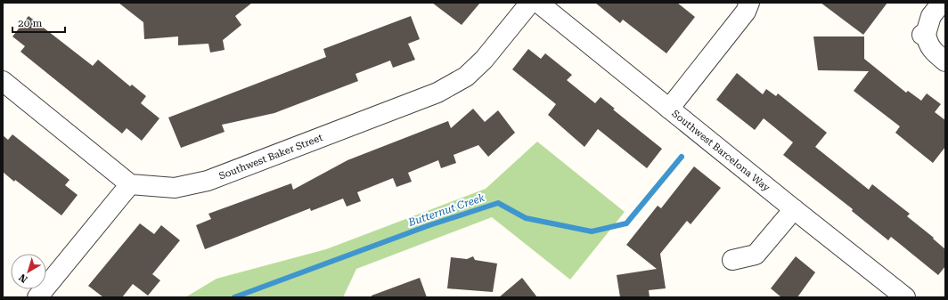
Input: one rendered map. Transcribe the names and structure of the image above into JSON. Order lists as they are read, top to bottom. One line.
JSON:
{"streets":{"street":["Southwest Barcelona Way","Southwest Baker Street"]},"water":["Butternut Creek"],"scale_bar":"20 m","north":"bottom left"}
